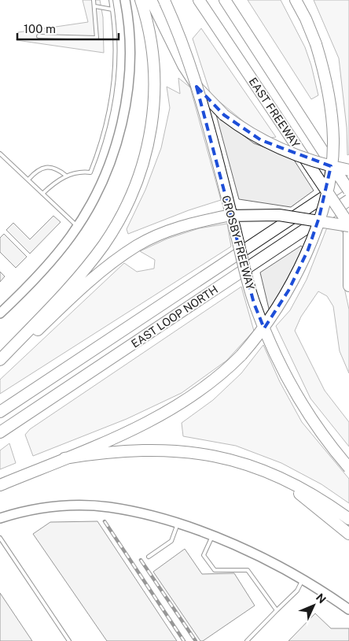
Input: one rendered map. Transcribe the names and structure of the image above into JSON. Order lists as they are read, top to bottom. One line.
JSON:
{"streets":{"highway":["EAST FREEWAY","CROSBY FREEWAY","EAST LOOP NORTH"]},"scale_bar":"100 m","north":"top right"}
